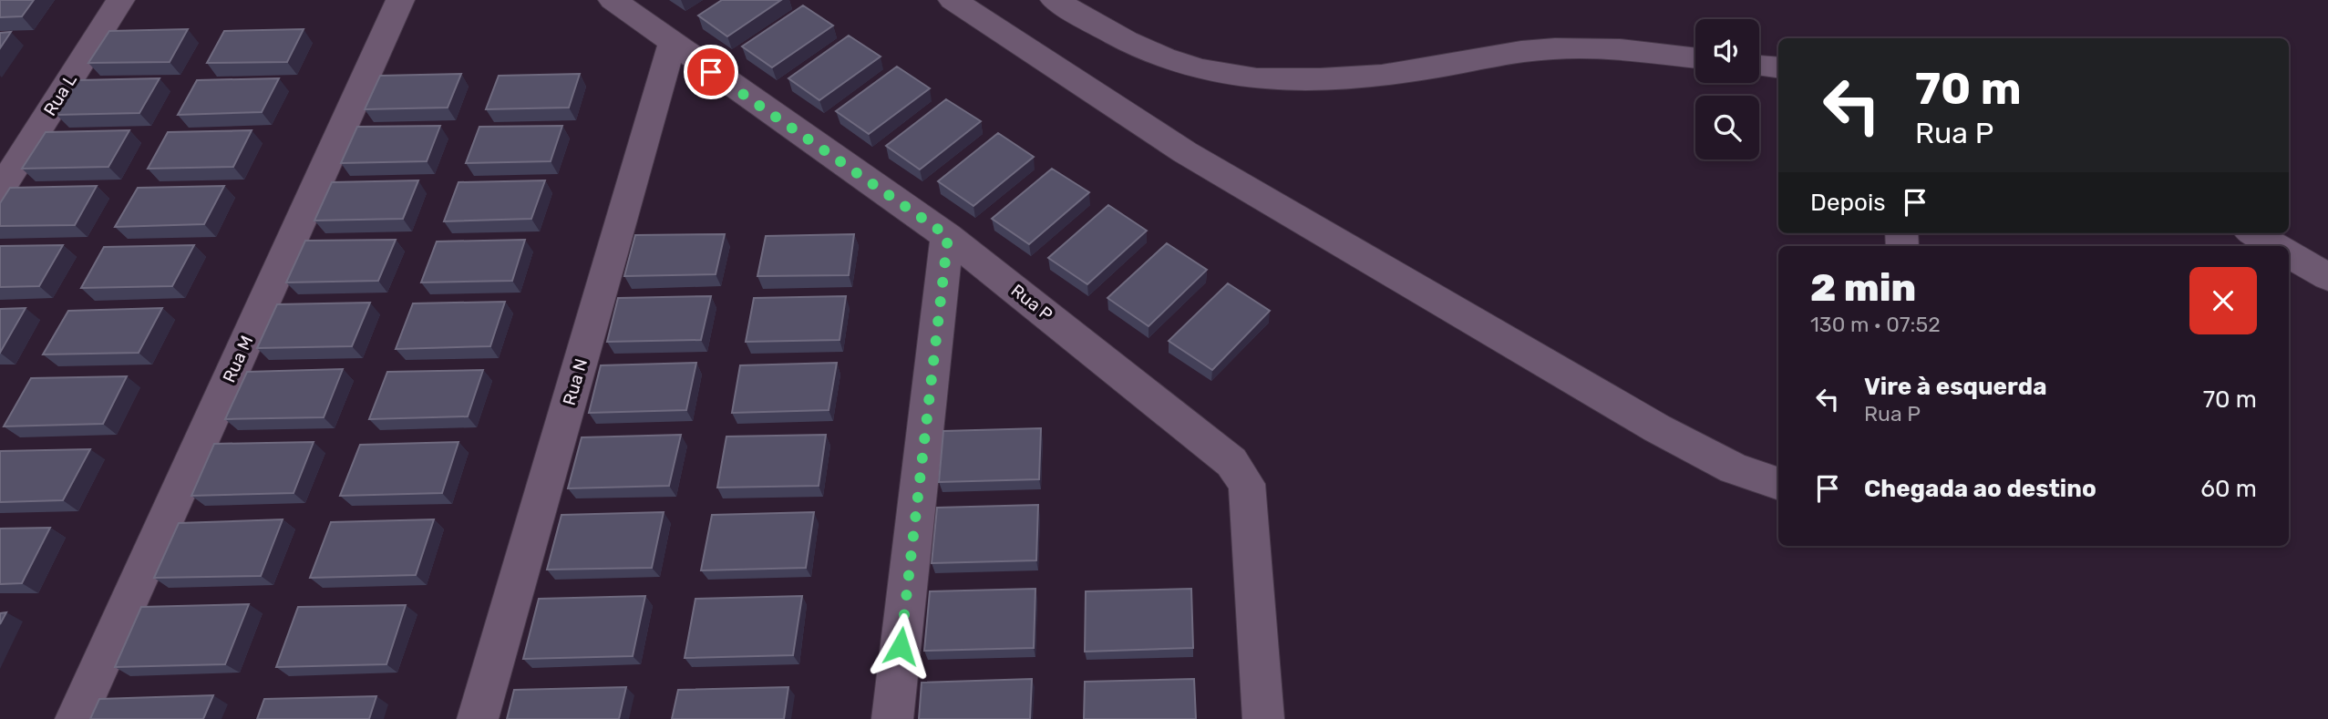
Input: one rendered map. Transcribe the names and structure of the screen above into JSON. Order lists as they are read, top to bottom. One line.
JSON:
{"streets":{"street":["Rua L","Rua P","Rua M","Rua N"]},"crossings":[["Rua P","Rua N"]],"page":{"turn":["70 m","Rua P"],"then":"Depois","heading":["2 min","130 m · 07:52"],"list":[{"name":"Vire à esquerda","note":"Rua P","value":"70 m"},{"name":"Chegada ao destino","value":"60 m"}]}}
